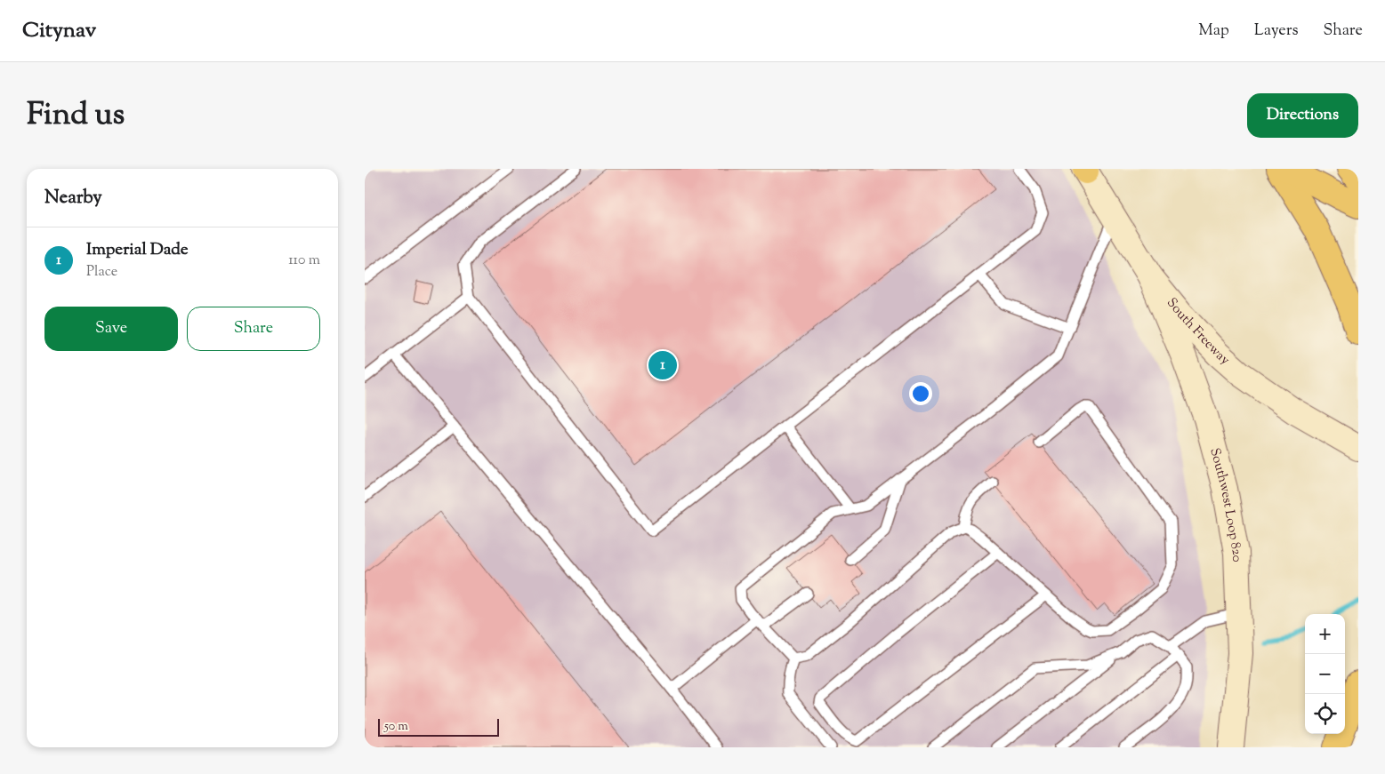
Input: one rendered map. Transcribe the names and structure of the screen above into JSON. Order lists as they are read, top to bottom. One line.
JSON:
{"streets":{"main road":["South Freeway","Southwest Loop 820"]},"crossings":[["South Freeway","Southwest Loop 820"]],"scale_bar":"50 m","page":{"header":"Citynav","nav":["Map","Layers","Share"],"title":"Find us","buttons":["Directions",["Save","Share"]],"heading":"Nearby","list":[{"mark":"1","name":"Imperial Dade","note":"Place","value":"110 m"}],"pins":"1","map_buttons":["+","−"],"scale":"50 m"}}
